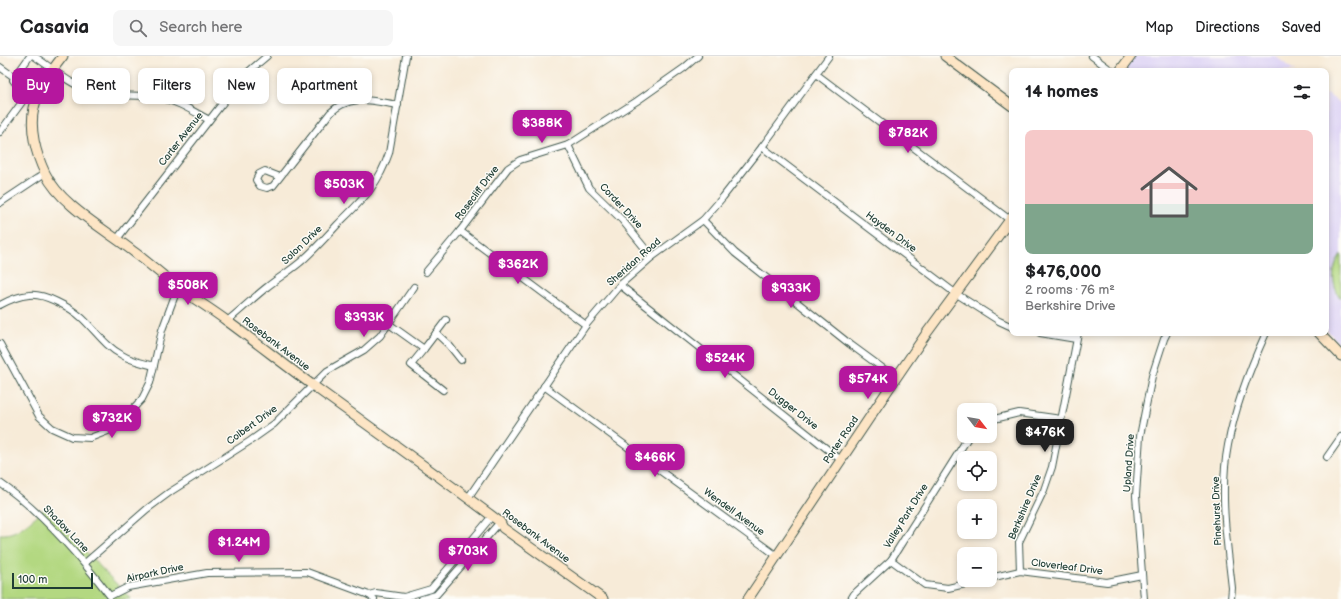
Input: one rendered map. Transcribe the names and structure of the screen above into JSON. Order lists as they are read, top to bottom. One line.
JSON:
{"streets":{"street":["Carter Avenue","Rosecliff Drive","Corder Drive","Hayden Drive","Solon Drive","Sheridan Road","Rosebank Avenue","Dugger Drive","Colbert Drive","Porter Road","Upland Drive","Berkshire Drive","Pinehurst Drive","Wendell Avenue","Valley Park Drive","Shadow Lane","Cloverleaf Drive","Airpark Drive"]},"crossings":[["Carter Avenue","Rosebank Avenue"],["Rosecliff Drive","Corder Drive"],["Corder Drive","Sheridan Road"],["Hayden Drive","Sheridan Road"],["Hayden Drive","Porter Road"],["Solon Drive","Rosebank Avenue"],["Sheridan Road","Rosebank Avenue"],["Sheridan Road","Dugger Drive"],["Sheridan Road","Wendell Avenue"],["Rosebank Avenue","Colbert Drive"],["Dugger Drive","Porter Road"],["Colbert Drive","Shadow Lane"],["Porter Road","Wendell Avenue"],["Upland Drive","Cloverleaf Drive"],["Berkshire Drive","Cloverleaf Drive"],["Shadow Lane","Airpark Drive"]],"scale_bar":"100 m","north":"bottom right","page":{"header":"Casavia","search":"Search here","nav":["Map","Directions","Saved"],"chip":["Buy","Rent","Filters","New","Apartment"],"heading":"14 homes","price":["$388K","$782K","$503K","$362K","$508K","$933K","$393K","$524K","$574K","$732K","$476K","$466K","$1.24M","$703K"],"list":[{"name":"$476,000","note":"2 rooms · 76 m² · Berkshire Drive"}],"map_buttons":["+","−"],"scale":"100 m"}}
